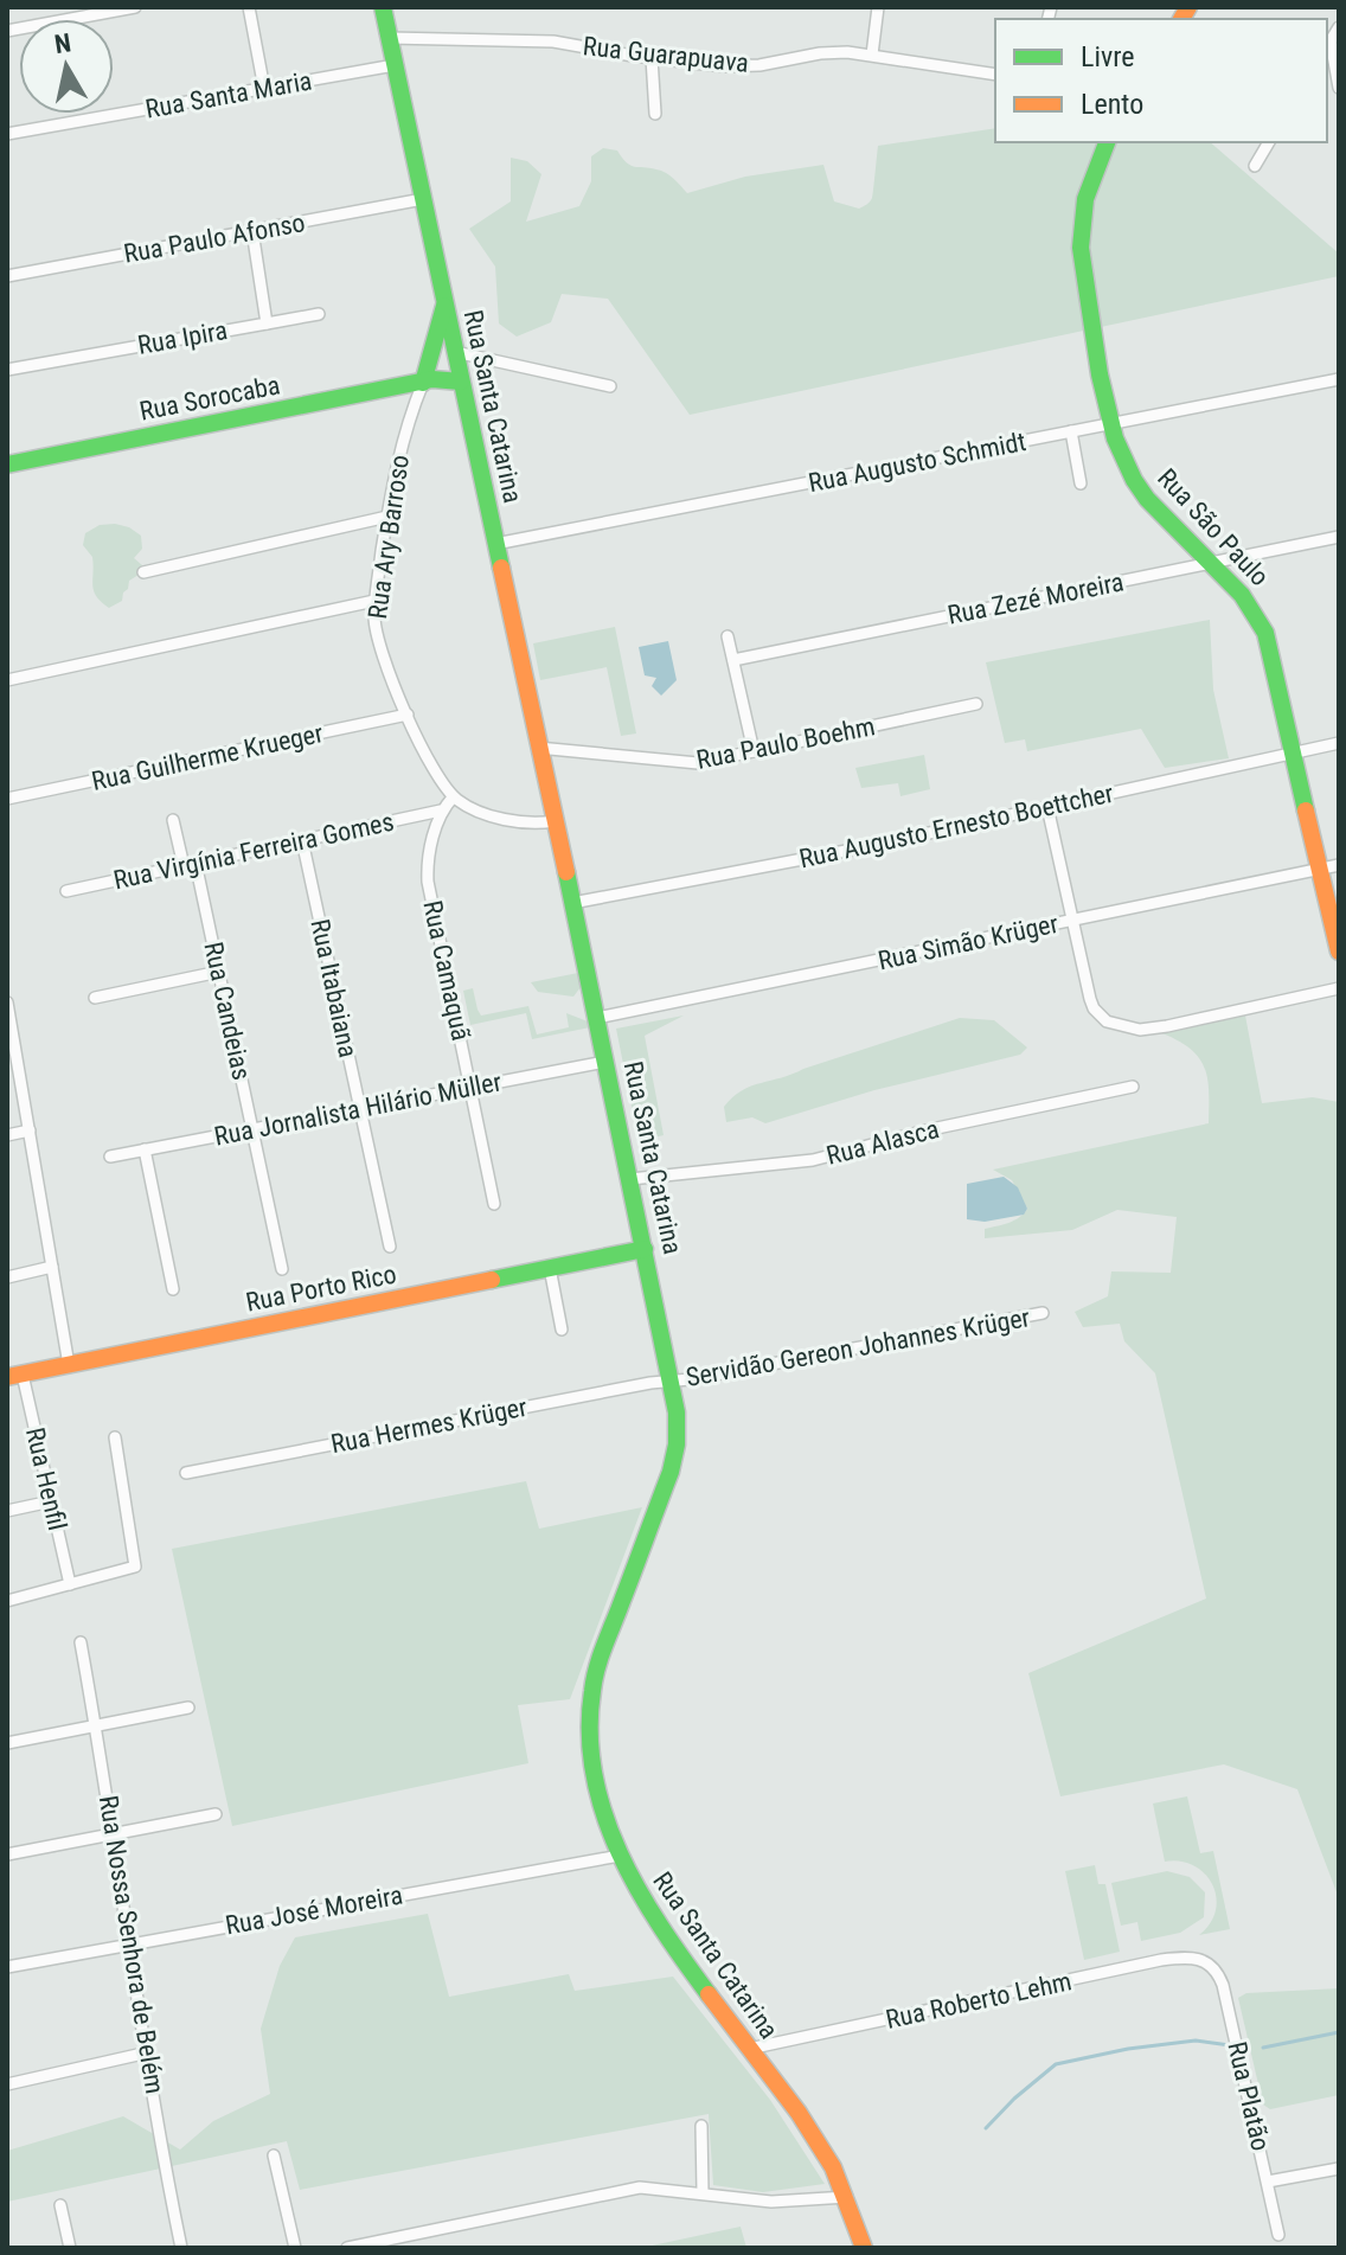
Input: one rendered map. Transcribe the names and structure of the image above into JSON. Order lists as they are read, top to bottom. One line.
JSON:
{"streets":{"main road":["Rua Sorocaba","Rua Santa Catarina","Rua São Paulo","Rua Porto Rico"],"street":["Rua Guarapuava","Rua Santa Maria","Rua Paulo Afonso","Rua Ipira","Rua Augusto Schmidt","Rua Ary Barroso","Rua Zezé Moreira","Rua Paulo Boehm","Rua Guilherme Krueger","Rua Augusto Ernesto Boettcher","Rua Virgínia Ferreira Gomes","Rua Simão Krüger","Rua Camaquã","Rua Itabaiana","Rua Candeias","Rua Jornalista Hilário Müller","Rua Alasca","Servidão Gereon Johannes Krüger","Rua Hermes Krüger","Rua Henfil","Rua José Moreira","Rua Nossa Senhora de Belém","Rua Roberto Lehm","Rua Platão"]},"crossings":[["Rua Guarapuava","Rua Santa Catarina"],["Rua Santa Maria","Rua Santa Catarina"],["Rua Paulo Afonso","Rua Santa Catarina"],["Rua Sorocaba","Rua Santa Catarina"],["Rua Sorocaba","Rua Ary Barroso"],["Rua Santa Catarina","Rua Augusto Schmidt"],["Rua Santa Catarina","Rua Paulo Boehm"],["Rua Santa Catarina","Rua Augusto Ernesto Boettcher"],["Rua Santa Catarina","Rua Simão Krüger"],["Rua Santa Catarina","Rua Jornalista Hilário Müller"],["Rua Santa Catarina","Rua Alasca"],["Rua Santa Catarina","Rua Porto Rico"],["Rua Santa Catarina","Servidão Gereon Johannes Krüger"],["Rua Santa Catarina","Rua Hermes Krüger"],["Rua Santa Catarina","Rua José Moreira"],["Rua Santa Catarina","Rua Roberto Lehm"],["Rua Augusto Schmidt","Rua São Paulo"],["Rua São Paulo","Rua Zezé Moreira"],["Rua São Paulo","Rua Augusto Ernesto Boettcher"],["Rua São Paulo","Rua Simão Krüger"],["Rua Ary Barroso","Rua Guilherme Krueger"],["Rua Ary Barroso","Rua Camaquã"],["Rua Virgínia Ferreira Gomes","Rua Camaquã"],["Rua Virgínia Ferreira Gomes","Rua Itabaiana"],["Rua Virgínia Ferreira Gomes","Rua Candeias"],["Rua Camaquã","Rua Jornalista Hilário Müller"],["Rua Itabaiana","Rua Jornalista Hilário Müller"],["Rua Candeias","Rua Jornalista Hilário Müller"],["Rua Porto Rico","Rua Henfil"],["Servidão Gereon Johannes Krüger","Rua Hermes Krüger"],["Rua José Moreira","Rua Nossa Senhora de Belém"],["Rua Roberto Lehm","Rua Platão"]],"legend":["Livre","Lento"],"north":"top"}
